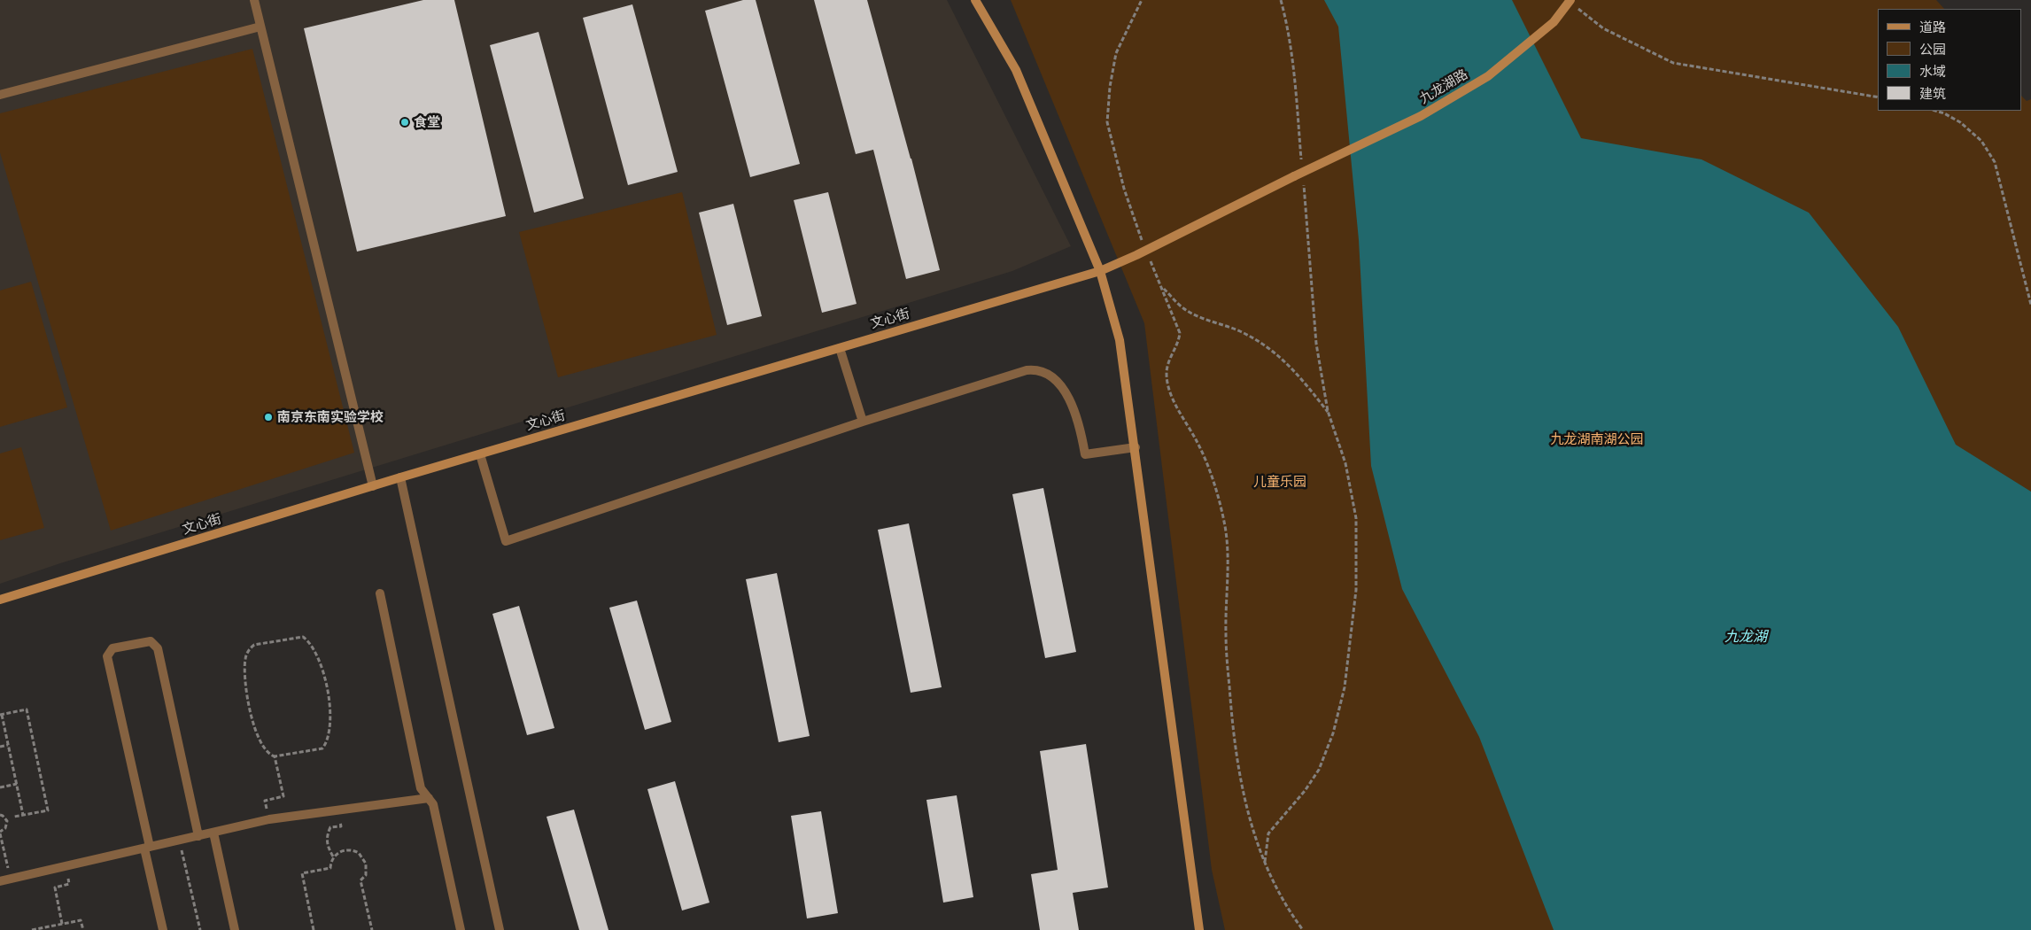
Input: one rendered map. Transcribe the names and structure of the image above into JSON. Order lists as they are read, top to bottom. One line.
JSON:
{"streets":{"street":["九龙湖路","文心街"]},"crossings":[["九龙湖路","文心街"]],"water":["九龙湖"],"parks":["九龙湖南湖公园","儿童乐园"],"places":["食堂","南京东南实验学校"],"legend":["道路","公园","水域","建筑"]}
